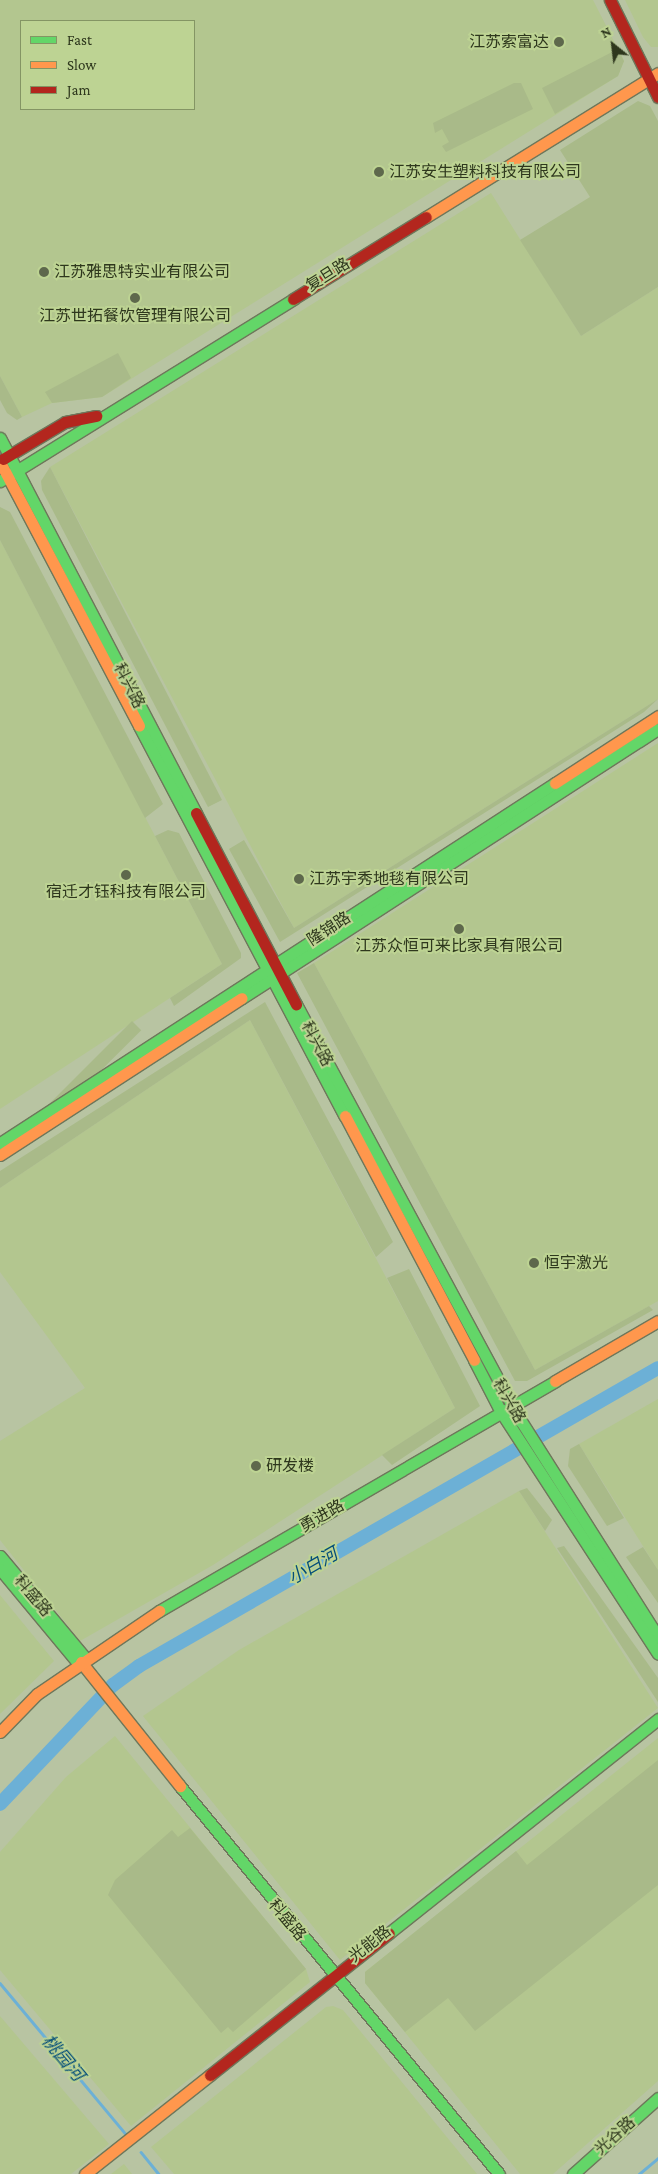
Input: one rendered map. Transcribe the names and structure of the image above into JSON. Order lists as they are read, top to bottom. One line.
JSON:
{"streets":{"main road":["复旦路","科兴路","隆锦路","勇进路","科盛路","光能路","光谷路"]},"crossings":[["复旦路","科兴路"],["科兴路","隆锦路"],["科兴路","勇进路"],["勇进路","科盛路"],["科盛路","光能路"]],"water":["小白河","桃园河"],"places":["江苏索富达","江苏安生塑料科技有限公司","江苏雅思特实业有限公司","江苏世拓餐饮管理有限公司","宿迁才钰科技有限公司","江苏宇秀地毯有限公司","江苏众恒可来比家具有限公司","恒宇激光","研发楼"],"legend":["Fast","Slow","Jam"],"north":"top left"}
